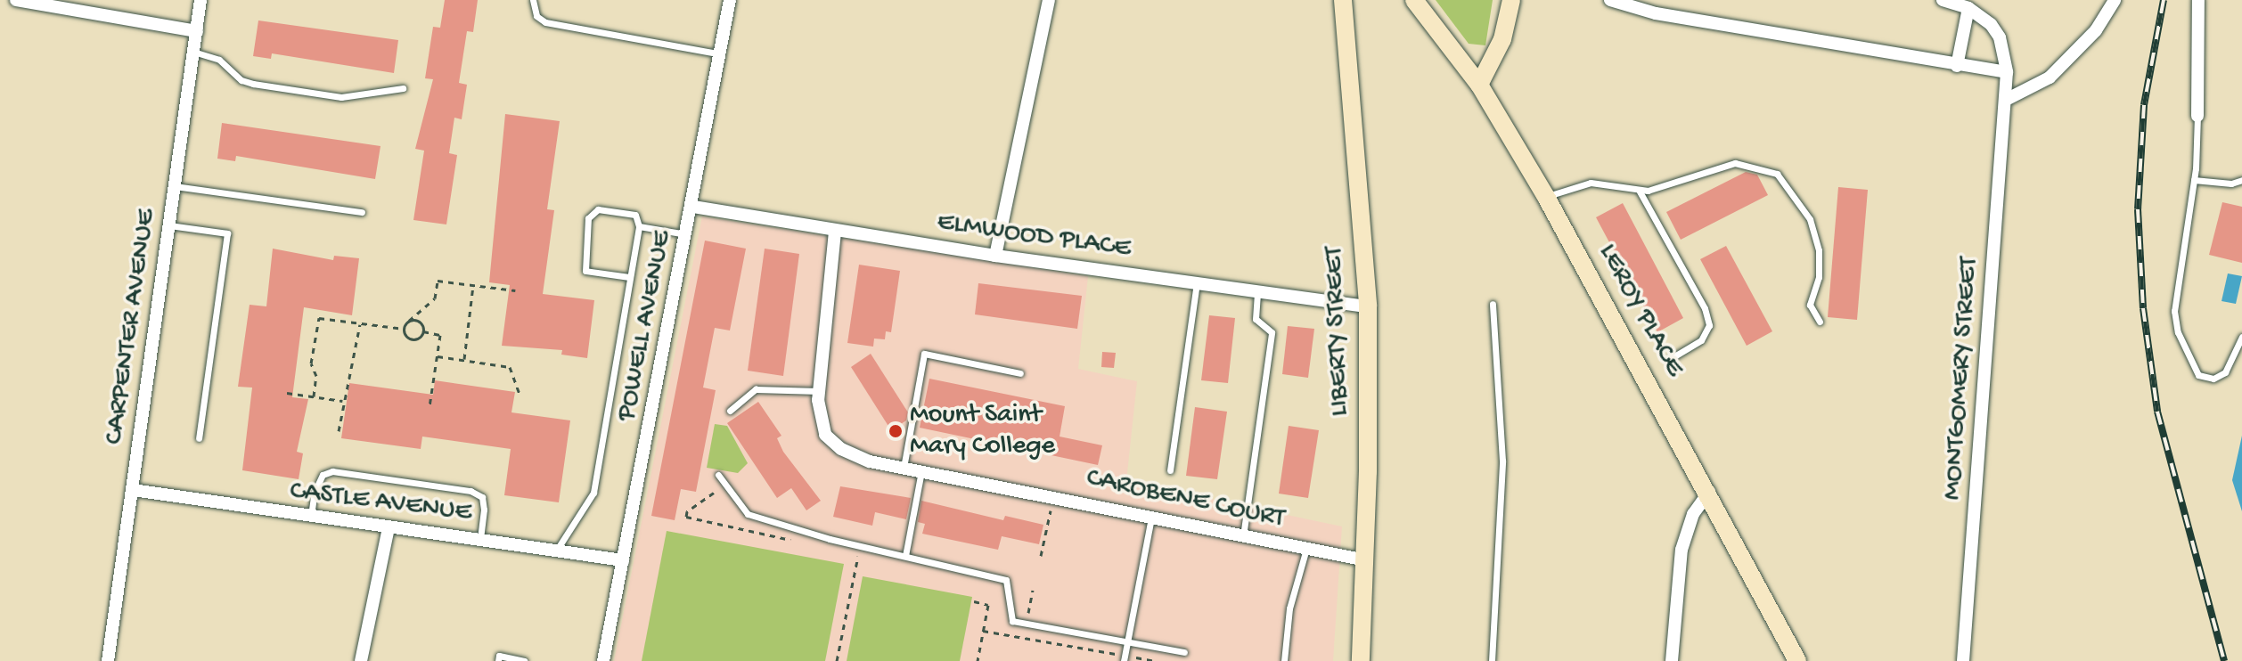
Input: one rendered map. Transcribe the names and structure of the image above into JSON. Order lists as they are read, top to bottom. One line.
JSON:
{"streets":{"street":["ELMWOOD PLACE","LEROY PLACE","POWELL AVENUE","CARPENTER AVENUE","LIBERTY STREET","MONTGOMERY STREET","CAROBENE COURT","CASTLE AVENUE"]},"crossings":[["ELMWOOD PLACE","POWELL AVENUE"],["ELMWOOD PLACE","LIBERTY STREET"],["ELMWOOD PLACE","CAROBENE COURT"],["POWELL AVENUE","CASTLE AVENUE"],["CARPENTER AVENUE","CASTLE AVENUE"],["LIBERTY STREET","CAROBENE COURT"]],"places":["Mount Saint Mary College"]}
